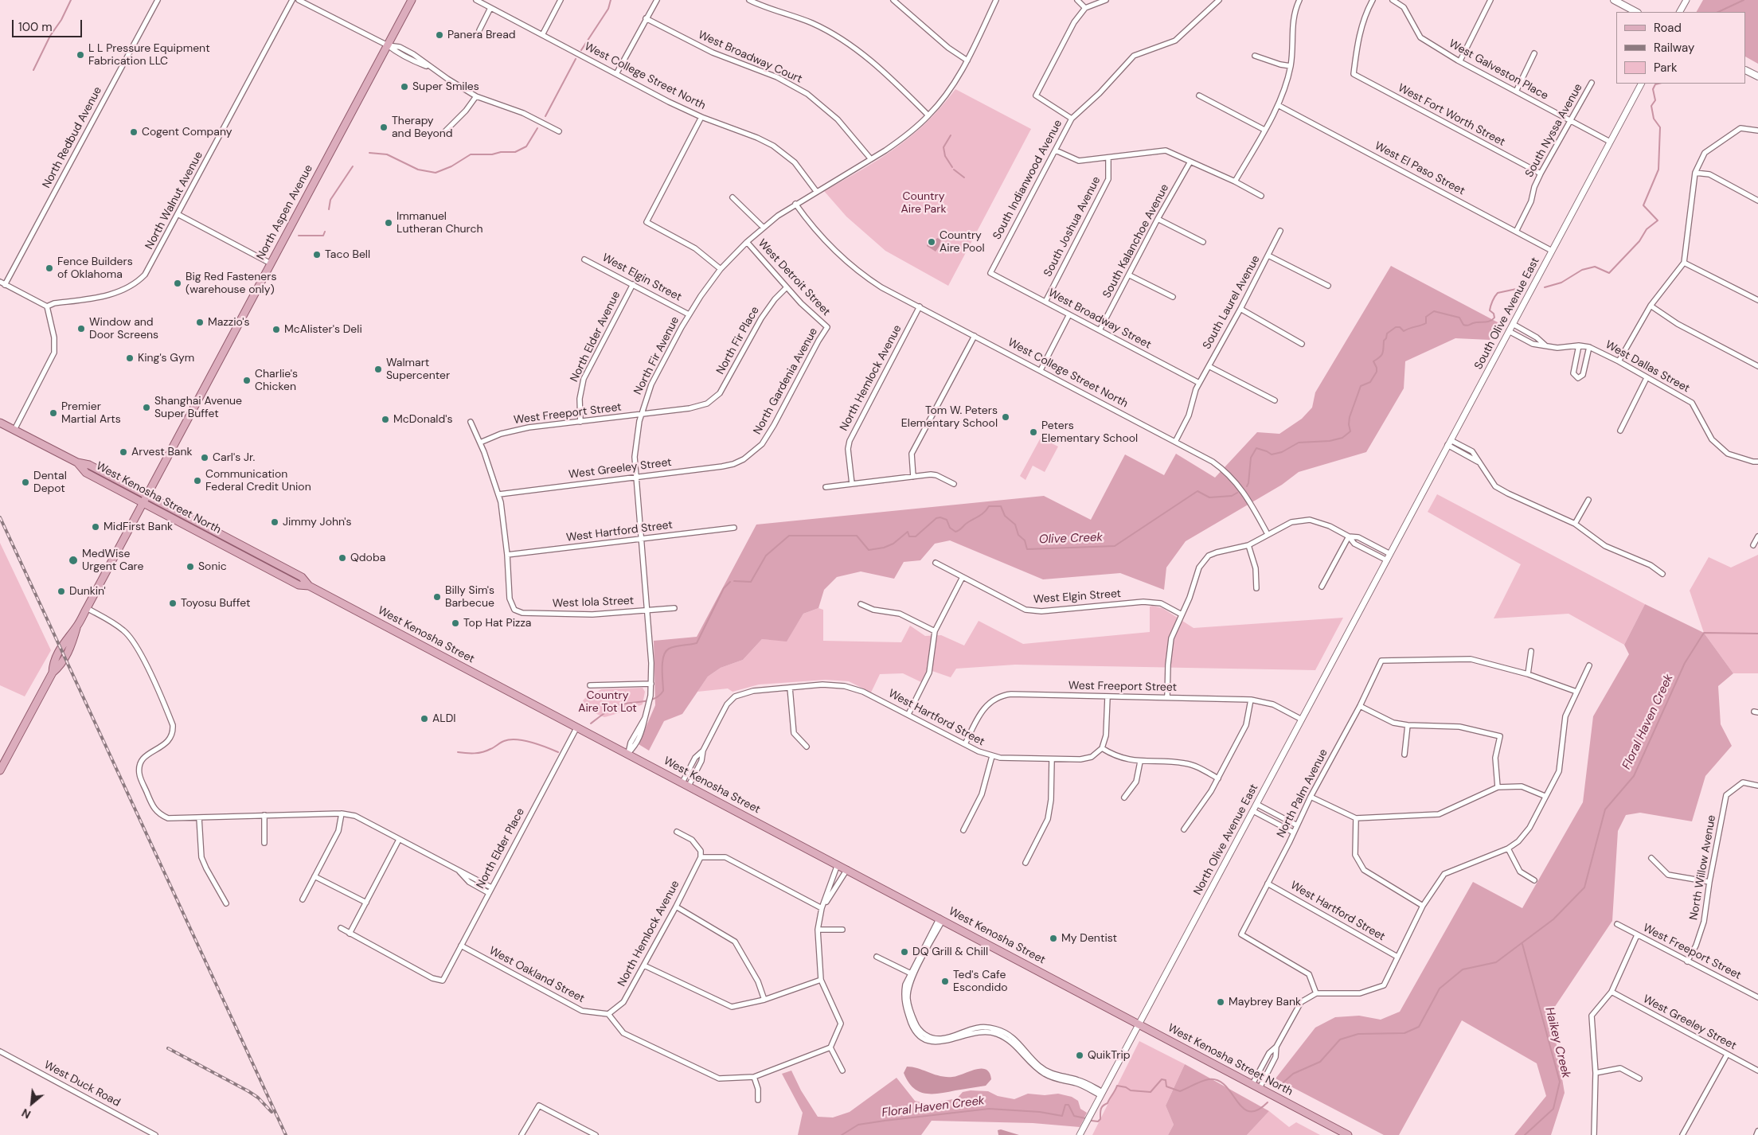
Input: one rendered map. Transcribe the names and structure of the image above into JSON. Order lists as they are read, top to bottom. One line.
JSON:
{"streets":{"main road":["North Aspen Avenue","West Kenosha Street North","West Kenosha Street"],"street":["West Broadway Court","West Galveston Place","West College Street North","West Fort Worth Street","South Nyssa Avenue","North Redbud Avenue","West El Paso Street","South Indianwood Avenue","North Walnut Avenue","South Joshua Avenue","South Kalanchoe Avenue","West Elgin Street","West Detroit Street","South Laurel Avenue","South Olive Avenue East","West Broadway Street","North Elder Avenue","North Fir Place","North Fir Avenue","West Dallas Street","North Hemlock Avenue","North Gardenia Avenue","West Freeport Street","West Greeley Street","West Hartford Street","West Iola Street","North Palm Avenue","North Olive Avenue East","North Elder Place","North Willow Avenue","West Oakland Street","West Duck Road"]},"crossings":[["West Broadway Court","North Fir Avenue"],["West Galveston Place","South Nyssa Avenue"],["West Galveston Place","South Olive Avenue East"],["West College Street North","South Laurel Avenue"],["West College Street North","North Fir Avenue"],["West College Street North","North Hemlock Avenue"],["West Fort Worth Street","South Nyssa Avenue"],["South Nyssa Avenue","West El Paso Street"],["West El Paso Street","South Olive Avenue East"],["South Indianwood Avenue","West Broadway Street"],["North Aspen Avenue","West Kenosha Street North"],["South Joshua Avenue","West Broadway Street"],["South Kalanchoe Avenue","West Broadway Street"],["West Elgin Street","North Elder Avenue"],["West Elgin Street","North Fir Avenue"],["West Detroit Street","North Fir Place"],["West Detroit Street","North Fir Avenue"],["West Detroit Street","North Gardenia Avenue"],["South Laurel Avenue","West Broadway Street"],["South Olive Avenue East","West Dallas Street"],["South Olive Avenue East","North Olive Avenue East"],["North Elder Avenue","West Freeport Street"],["North Fir Place","West Freeport Street"],["North Fir Avenue","West Freeport Street"],["North Fir Avenue","West Greeley Street"],["North Fir Avenue","West Hartford Street"],["North Fir Avenue","West Iola Street"],["North Fir Avenue","West Kenosha Street"],["North Hemlock Avenue","West Oakland Street"],["North Gardenia Avenue","West Greeley Street"],["West Freeport Street","West Hartford Street"],["West Freeport Street","North Olive Avenue East"],["West Freeport Street","North Willow Avenue"],["West Kenosha Street North","West Kenosha Street"],["West Kenosha Street North","North Olive Avenue East"],["West Hartford Street","West Iola Street"],["West Hartford Street","West Kenosha Street"],["West Hartford Street","North Palm Avenue"],["West Kenosha Street","North Elder Place"],["North Elder Place","West Oakland Street"]],"water":["Olive Creek","Floral Haven Creek","Haikey Creek"],"parks":["Country Aire Park","Country Aire Tot Lot"],"places":["Panera Bread","L L Pressure Equipment Fabrication LLC","Super Smiles","Therapy and Beyond","Cogent Company","Immanuel Lutheran Church","Country Aire Pool","Taco Bell","Fence Builders of Oklahoma","Big Red Fasteners (warehouse only)","Mazzio's","Window and Door Screens","McAlister's Deli","King's Gym","Walmart Supercenter","Charlie's Chicken","Shanghai Avenue Super Buffet","Premier Martial Arts","Tom W. Peters Elementary School","McDonald's","Peters Elementary School","Arvest Bank","Carl's Jr.","Communication Federal Credit Union","Dental Depot","Jimmy John's","MidFirst Bank","Qdoba","MedWise Urgent Care","Sonic","Dunkin'","Billy Sim's Barbecue","Toyosu Buffet","Top Hat Pizza","ALDI","My Dentist","DQ Grill & Chill","Ted's Cafe Escondido","Maybrey Bank","QuikTrip"],"legend":["Road","Railway","Park"],"scale_bar":"100 m","north":"bottom left"}
